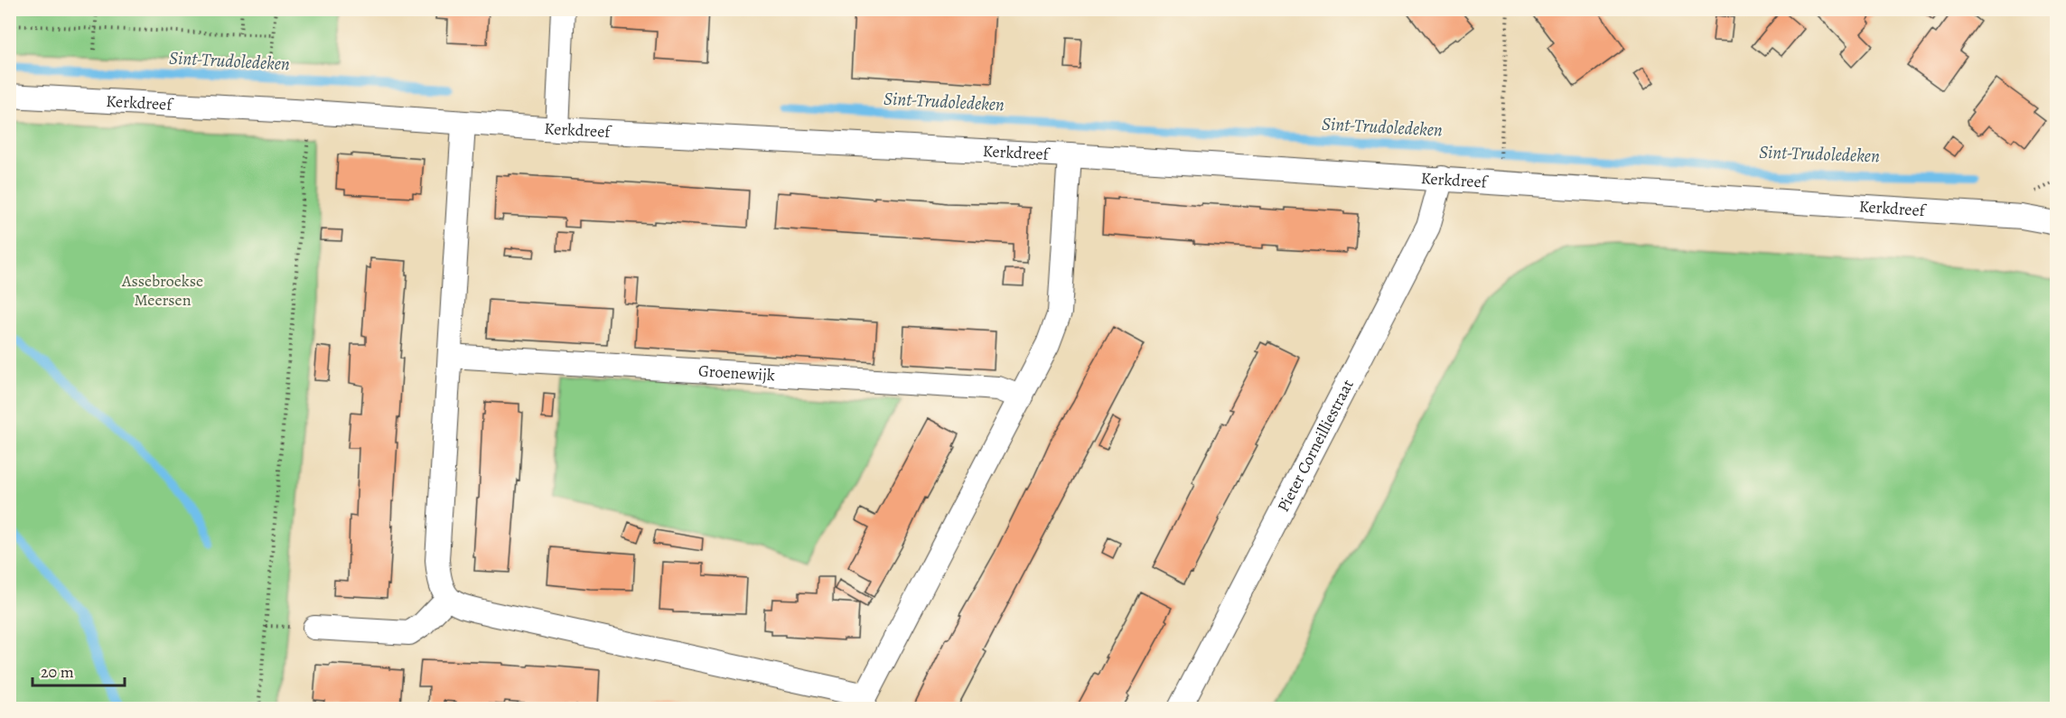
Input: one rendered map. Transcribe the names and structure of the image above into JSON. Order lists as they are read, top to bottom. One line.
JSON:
{"streets":{"street":["Kerkdreef","Groenewijk","Pieter Corneilliestraat"]},"crossings":[["Kerkdreef","Pieter Corneilliestraat"]],"water":["Sint-Trudoledeken"],"parks":["Assebroekse Meersen"],"scale_bar":"20 m"}
